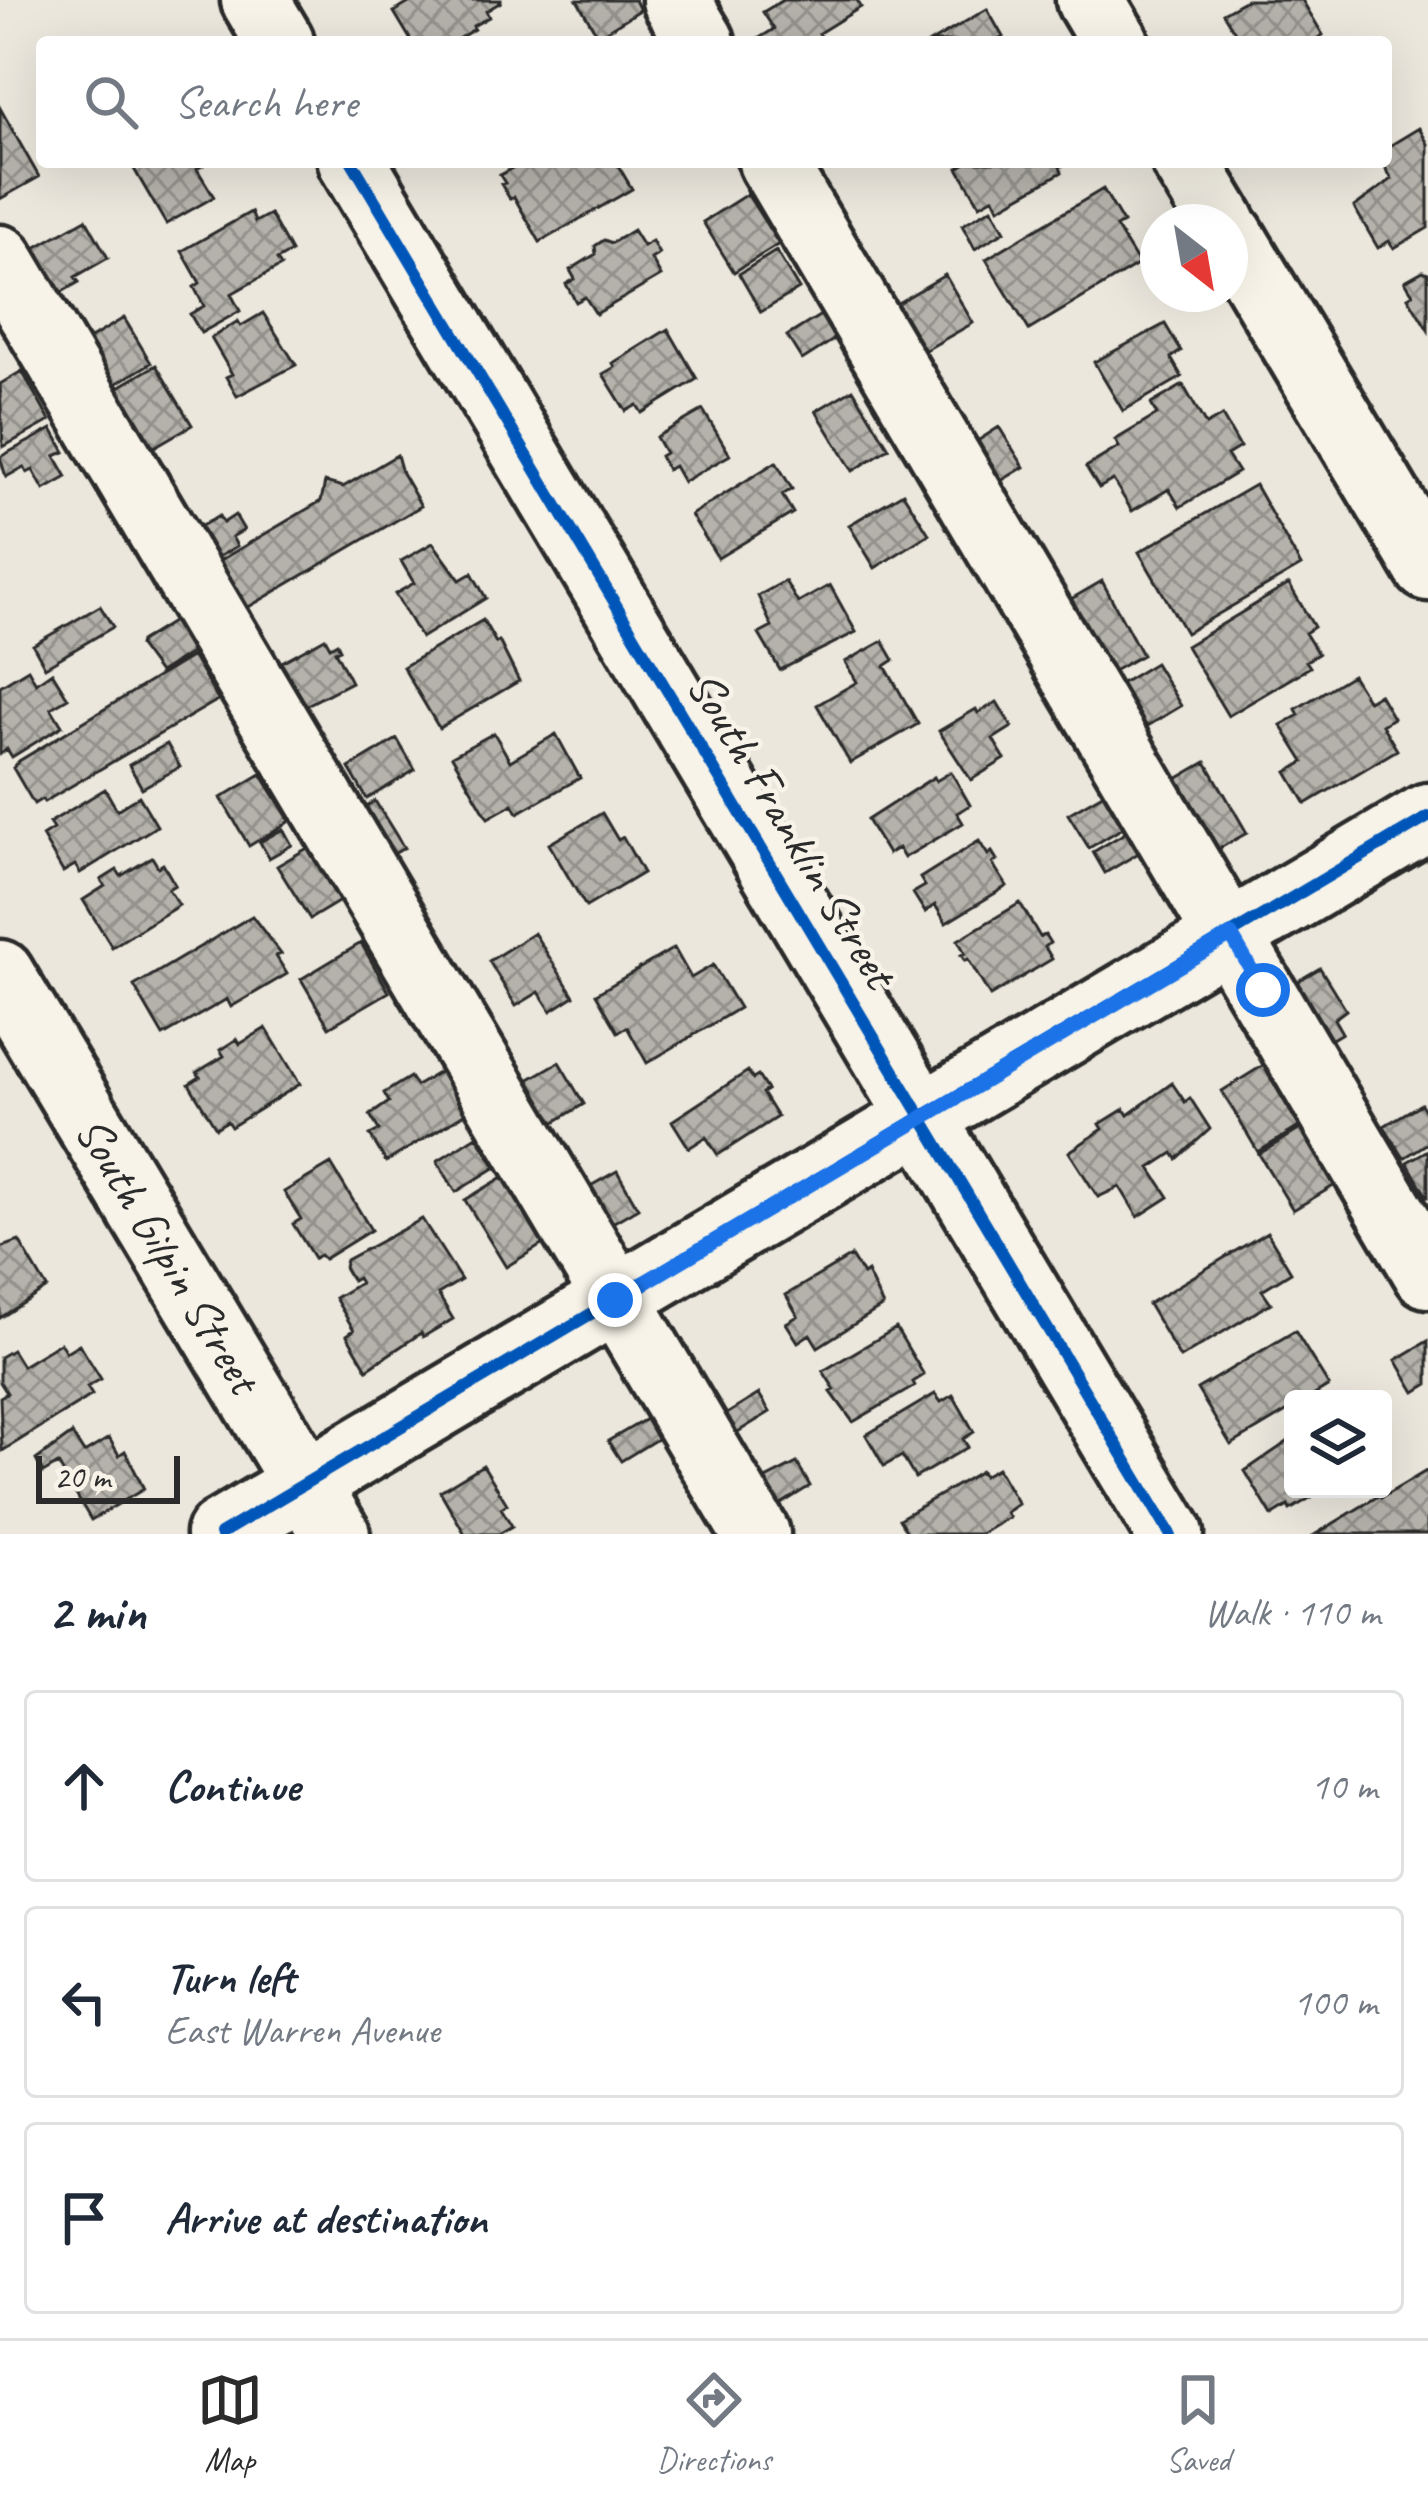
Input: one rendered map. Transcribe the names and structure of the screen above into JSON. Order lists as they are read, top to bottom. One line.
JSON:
{"streets":{"street":["South Franklin Street","South Gilpin Street"]},"scale_bar":"20 m","north":"bottom right","page":{"search":"Search here","scale":"20 m","heading":["2 min","Walk · 110 m"],"list":[["Continue","10 m"],["Turn left","East Warren Avenue","100 m"],"Arrive at destination"],"nav":["Map","Directions","Saved"]}}
